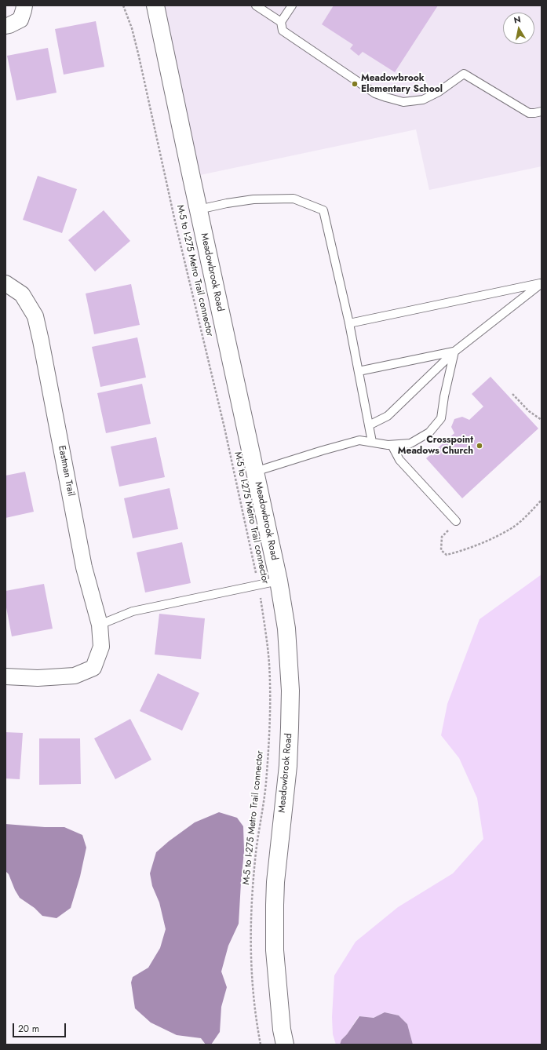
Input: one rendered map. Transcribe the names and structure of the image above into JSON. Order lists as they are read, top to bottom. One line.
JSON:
{"streets":{"street":["Meadowbrook Road","Eastman Trail"],"path":["M-5 to I-275 Metro Trail connector"]},"places":["Meadowbrook Elementary School","Crosspoint Meadows Church"],"scale_bar":"20 m","north":"top"}
